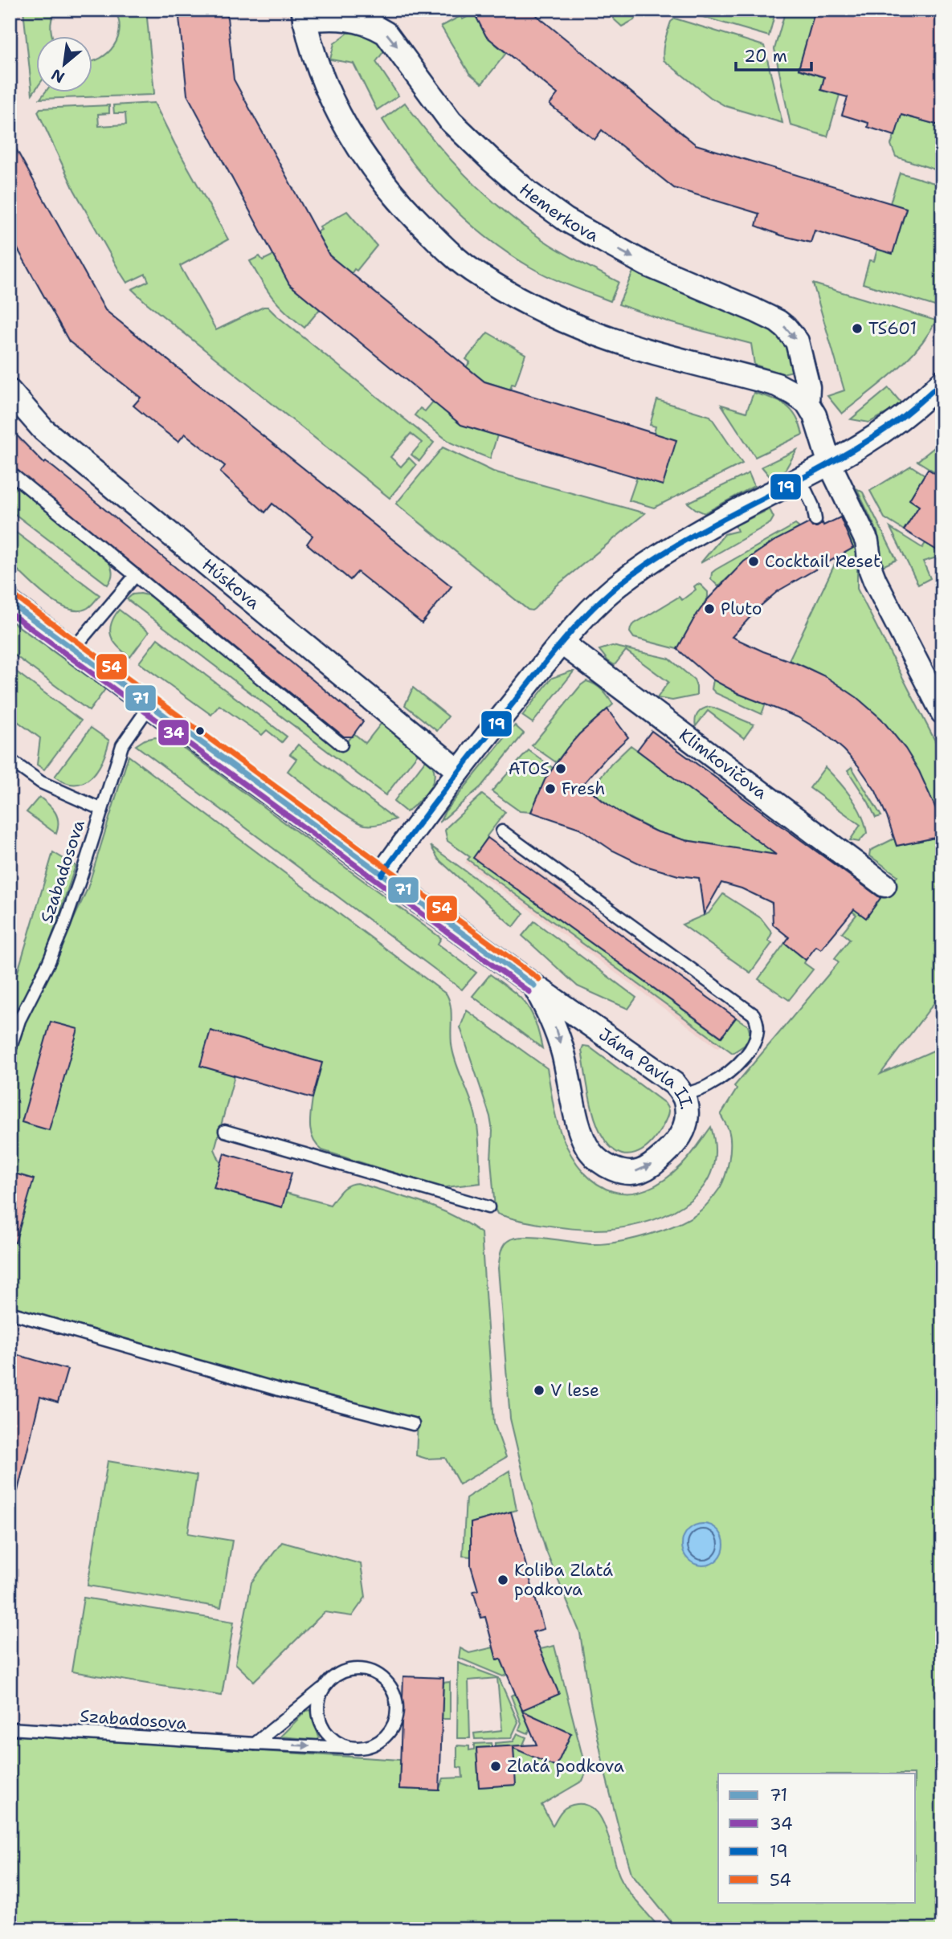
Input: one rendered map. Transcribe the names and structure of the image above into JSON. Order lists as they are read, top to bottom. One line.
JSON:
{"streets":{"street":["Hemerkova","Húskova","Klimkovičova","Jána Pavla II."],"lane":["Szabadosova"]},"crossings":[["Szabadosova","Jána Pavla II."]],"places":["TS601","Cocktail Reset","Pluto","ATOS","Fresh","V lese","Koliba Zlatá podkova","Zlatá podkova"],"lines":["transit line 19","transit line 54","transit line 71","transit line 34"],"legend":["71","34","19","54"],"scale_bar":"20 m","north":"bottom left"}
